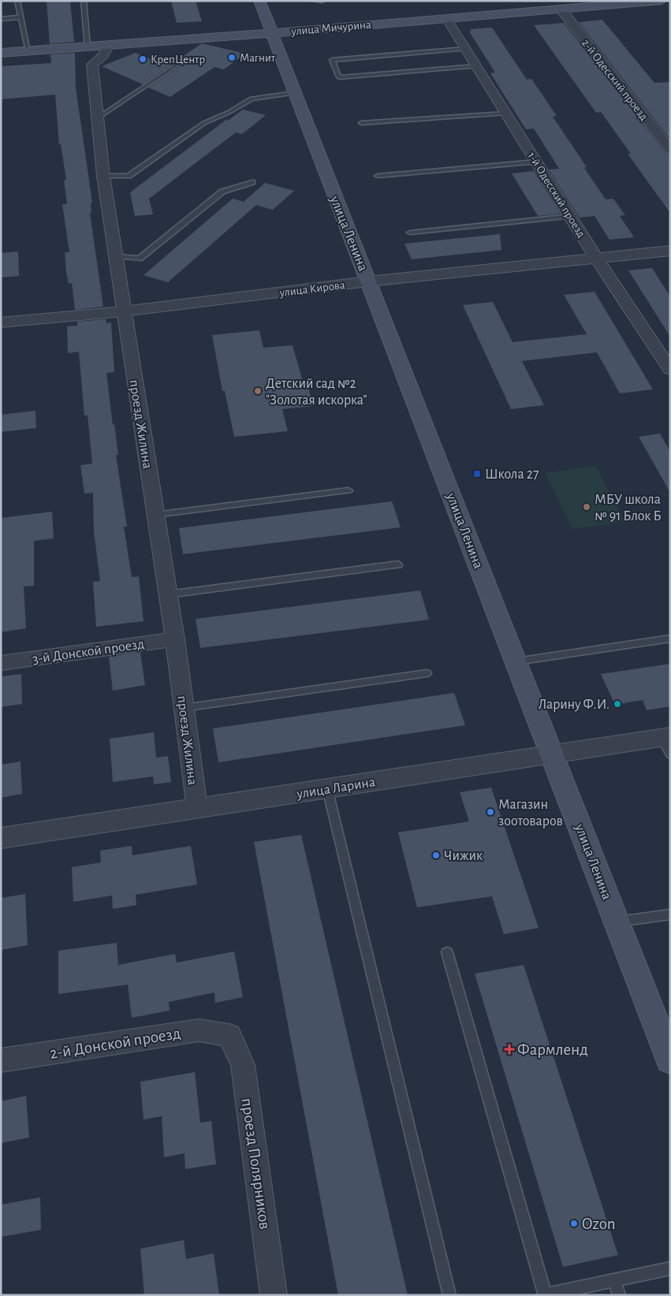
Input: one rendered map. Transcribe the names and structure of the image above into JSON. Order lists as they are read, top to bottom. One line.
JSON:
{"streets":{"main road":["улица Мичурина","улица Ленина"],"street":["2-й Одесский проезд","1-й Одесский проезд","улица Кирова","проезд Жилина","3-й Донской проезд","улица Ларина","2-й Донской проезд","проезд Полярников"]},"crossings":[["улица Мичурина","2-й Одесский проезд"],["улица Мичурина","1-й Одесский проезд"],["улица Мичурина","улица Ленина"],["улица Мичурина","проезд Жилина"],["1-й Одесский проезд","улица Кирова"],["улица Ленина","улица Кирова"],["улица Ленина","улица Ларина"],["улица Кирова","проезд Жилина"],["проезд Жилина","3-й Донской проезд"],["проезд Жилина","улица Ларина"],["2-й Донской проезд","проезд Полярников"]],"places":{"other":["Магнит","КрепЦентр","Детский сад №2 \"Золотая искорка\"","МБУ школа № 91 Блок Б","Ларину Ф.И.","Магазин зоотоваров","Чижик","Ozon"],"transit":["Школа 27"],"health":["Фармленд"]}}
